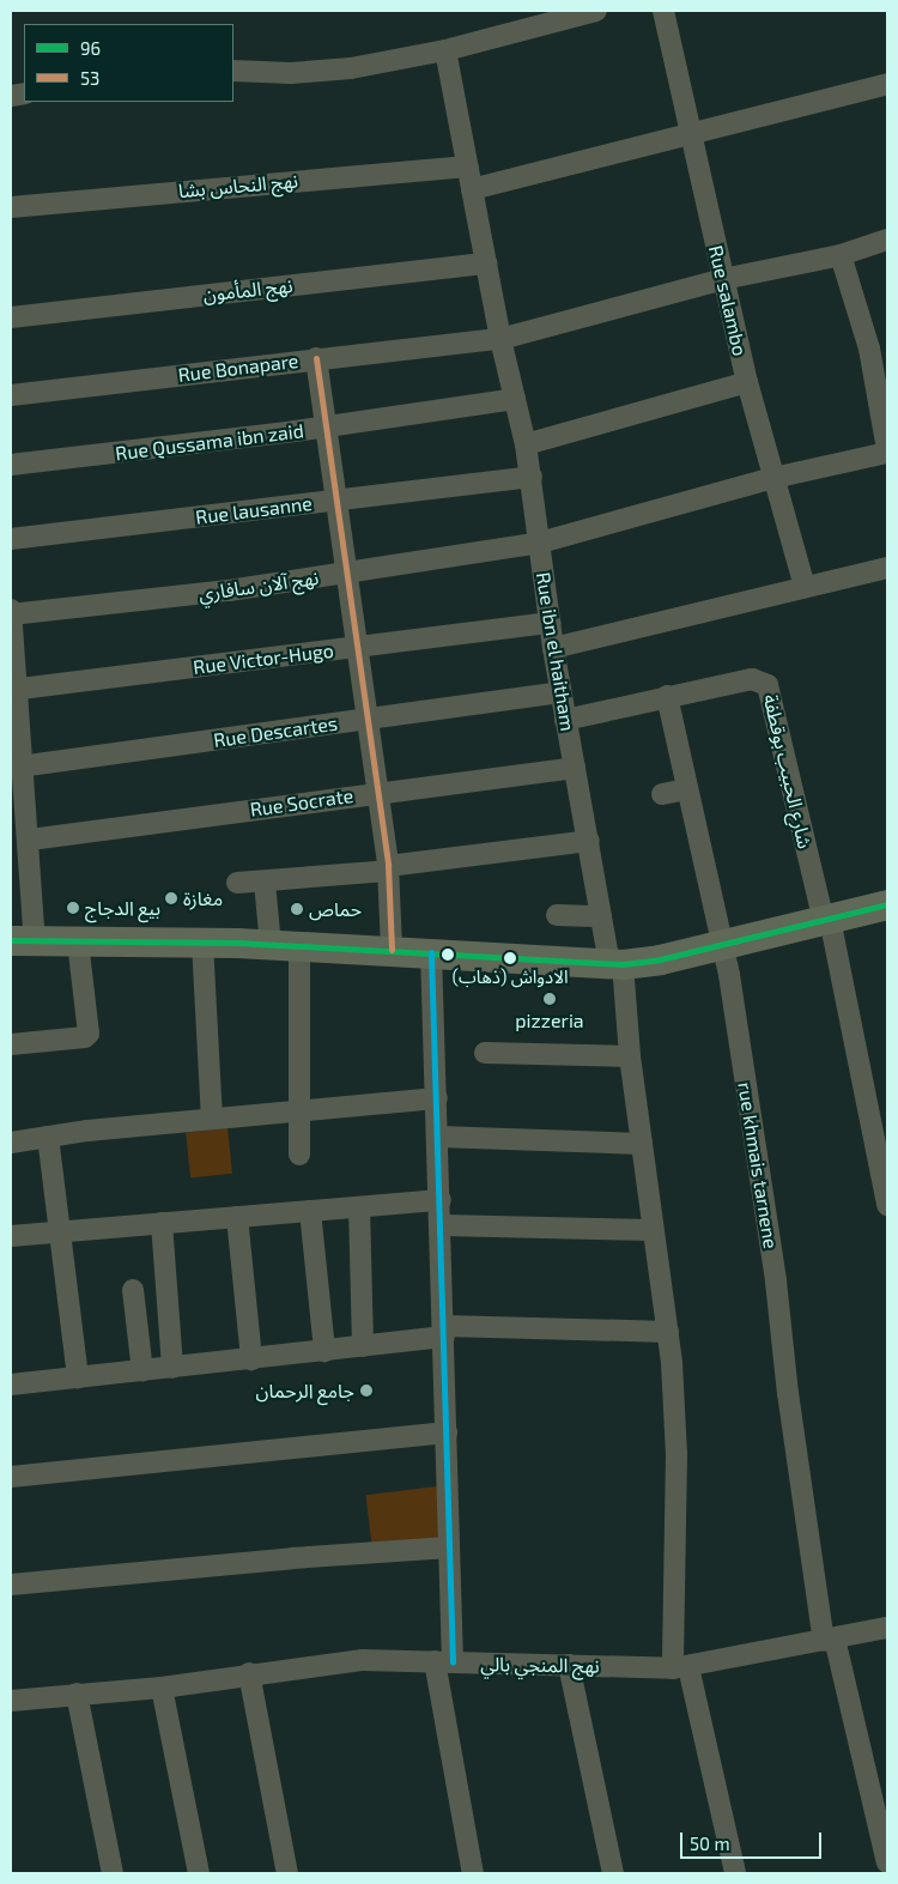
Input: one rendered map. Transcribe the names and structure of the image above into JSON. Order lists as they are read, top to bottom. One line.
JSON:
{"streets":{"street":["نهج النحاس بشا","نهج المأمون","Rue salambo","Rue Bonapare","Rue Qussama ibn zaid","Rue lausanne","نهج آلان سافاري","Rue ibn el haitham","Rue Victor-Hugo","Rue Descartes","شارع الحبيب بوقطفة","Rue Socrate","rue khmais tarnene","نهج المنجي بالي"]},"crossings":[["نهج النحاس بشا","Rue ibn el haitham"],["نهج المأمون","Rue ibn el haitham"],["Rue salambo","Rue Bonapare"],["Rue salambo","نهج آلان سافاري"],["Rue Bonapare","Rue ibn el haitham"],["Rue Qussama ibn zaid","Rue ibn el haitham"],["Rue lausanne","Rue ibn el haitham"],["نهج آلان سافاري","Rue ibn el haitham"],["Rue ibn el haitham","Rue Victor-Hugo"],["Rue ibn el haitham","Rue Descartes"],["Rue ibn el haitham","شارع الحبيب بوقطفة"],["Rue ibn el haitham","Rue Socrate"],["Rue ibn el haitham","نهج المنجي بالي"],["شارع الحبيب بوقطفة","rue khmais tarnene"],["rue khmais tarnene","نهج المنجي بالي"]],"places":["مغازة","بيع الدجاج","حماص","الادواش (ذهاب)","pizzeria","جامع الرحمان"],"lines":["transit line 53","transit line 96"],"legend":["96","53"],"scale_bar":"50 m"}
